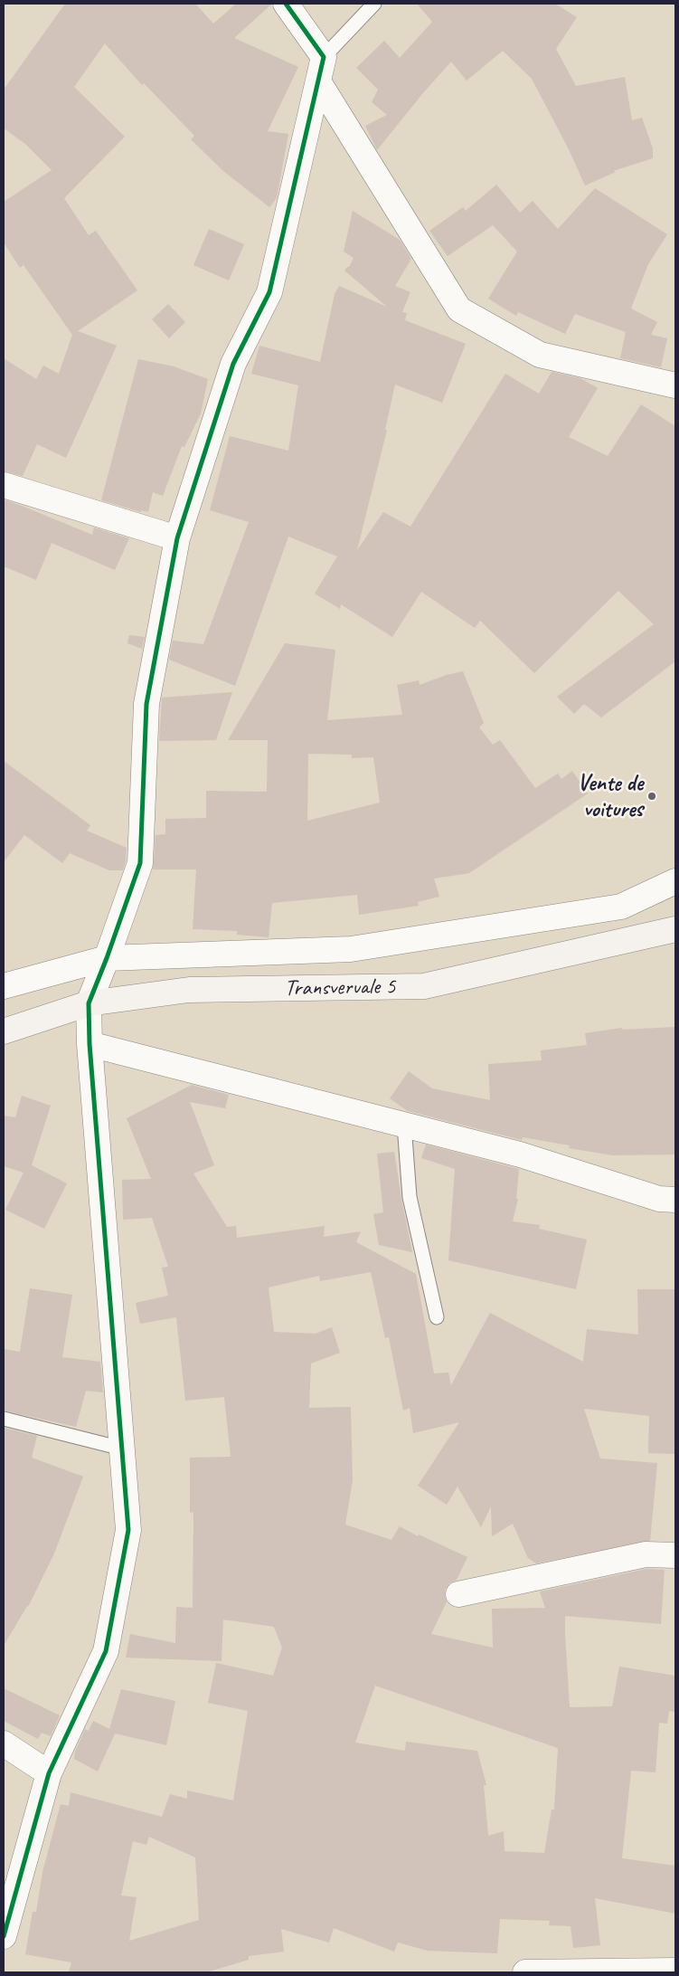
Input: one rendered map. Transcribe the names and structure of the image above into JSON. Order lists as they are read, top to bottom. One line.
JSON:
{"streets":{"main road":["Transvervale 5"]},"places":["Vente de voitures"]}
